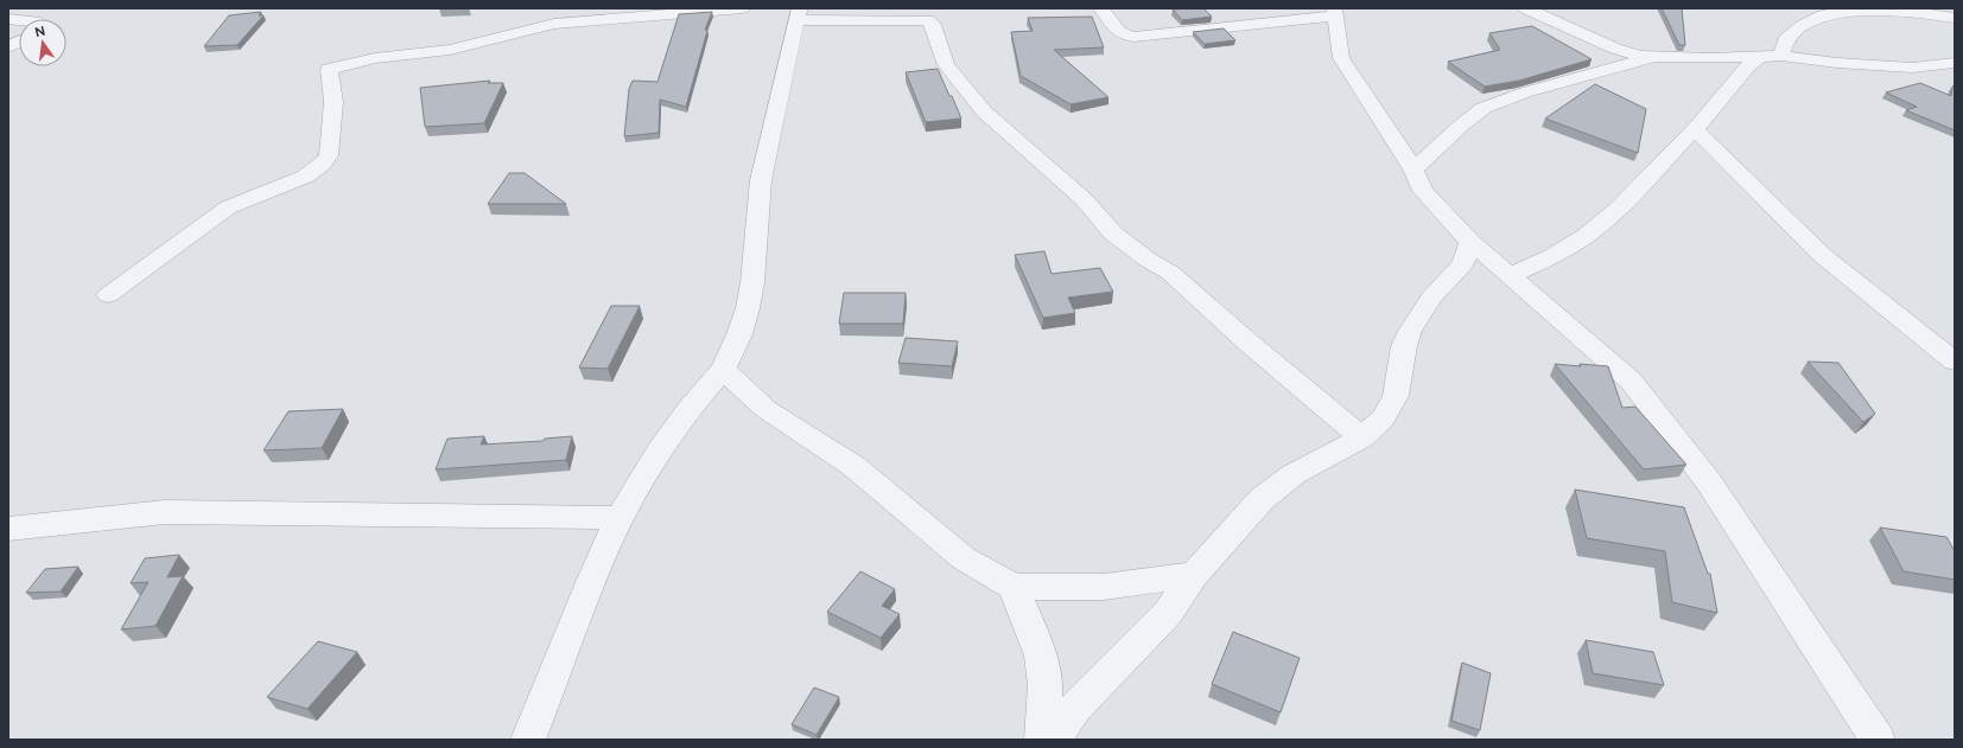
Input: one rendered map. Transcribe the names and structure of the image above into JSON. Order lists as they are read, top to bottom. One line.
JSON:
{"north":"top"}
